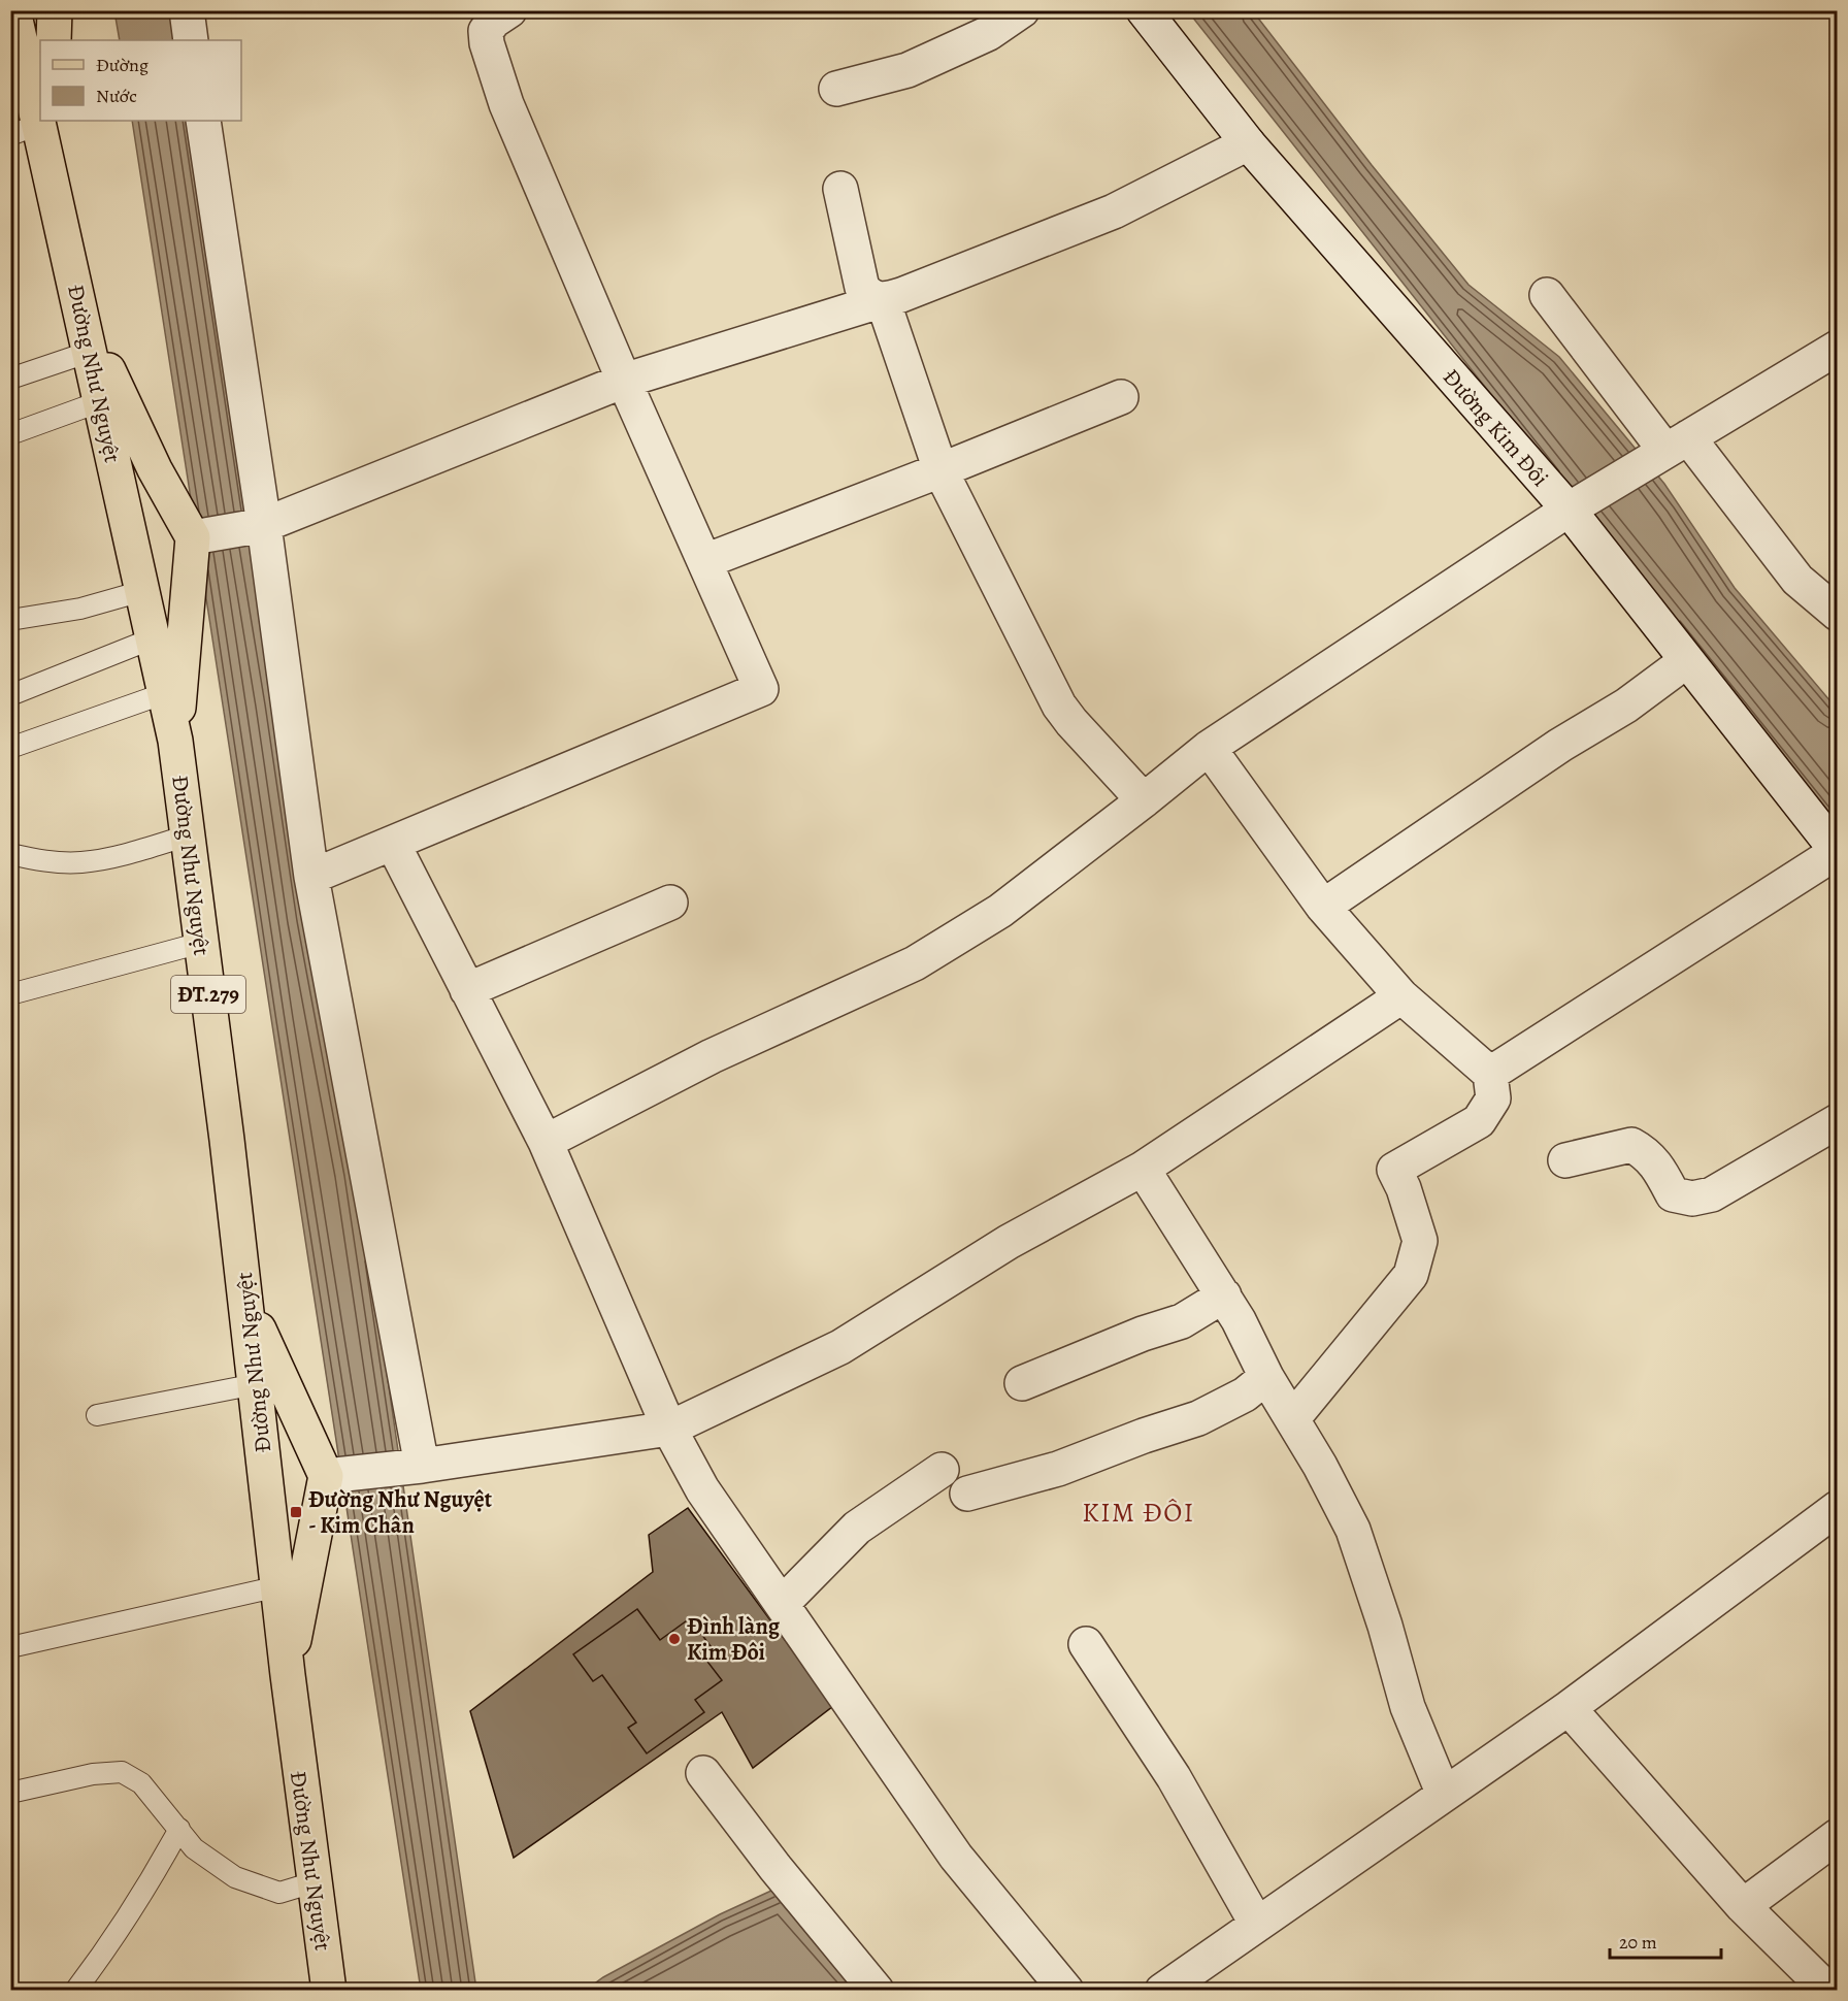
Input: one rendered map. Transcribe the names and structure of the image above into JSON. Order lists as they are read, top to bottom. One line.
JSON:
{"streets":{"main road":["Đường Như Nguyệt","ĐT.279"],"street":["Đường Kim Đôi"]},"districts":["KIM ĐÔI"],"places":{"transit":["Đường Như Nguyệt - Kim Chân"],"other":["Đình làng Kim Đôi"]},"legend":["Đường","Nước"],"scale_bar":"20 m"}
